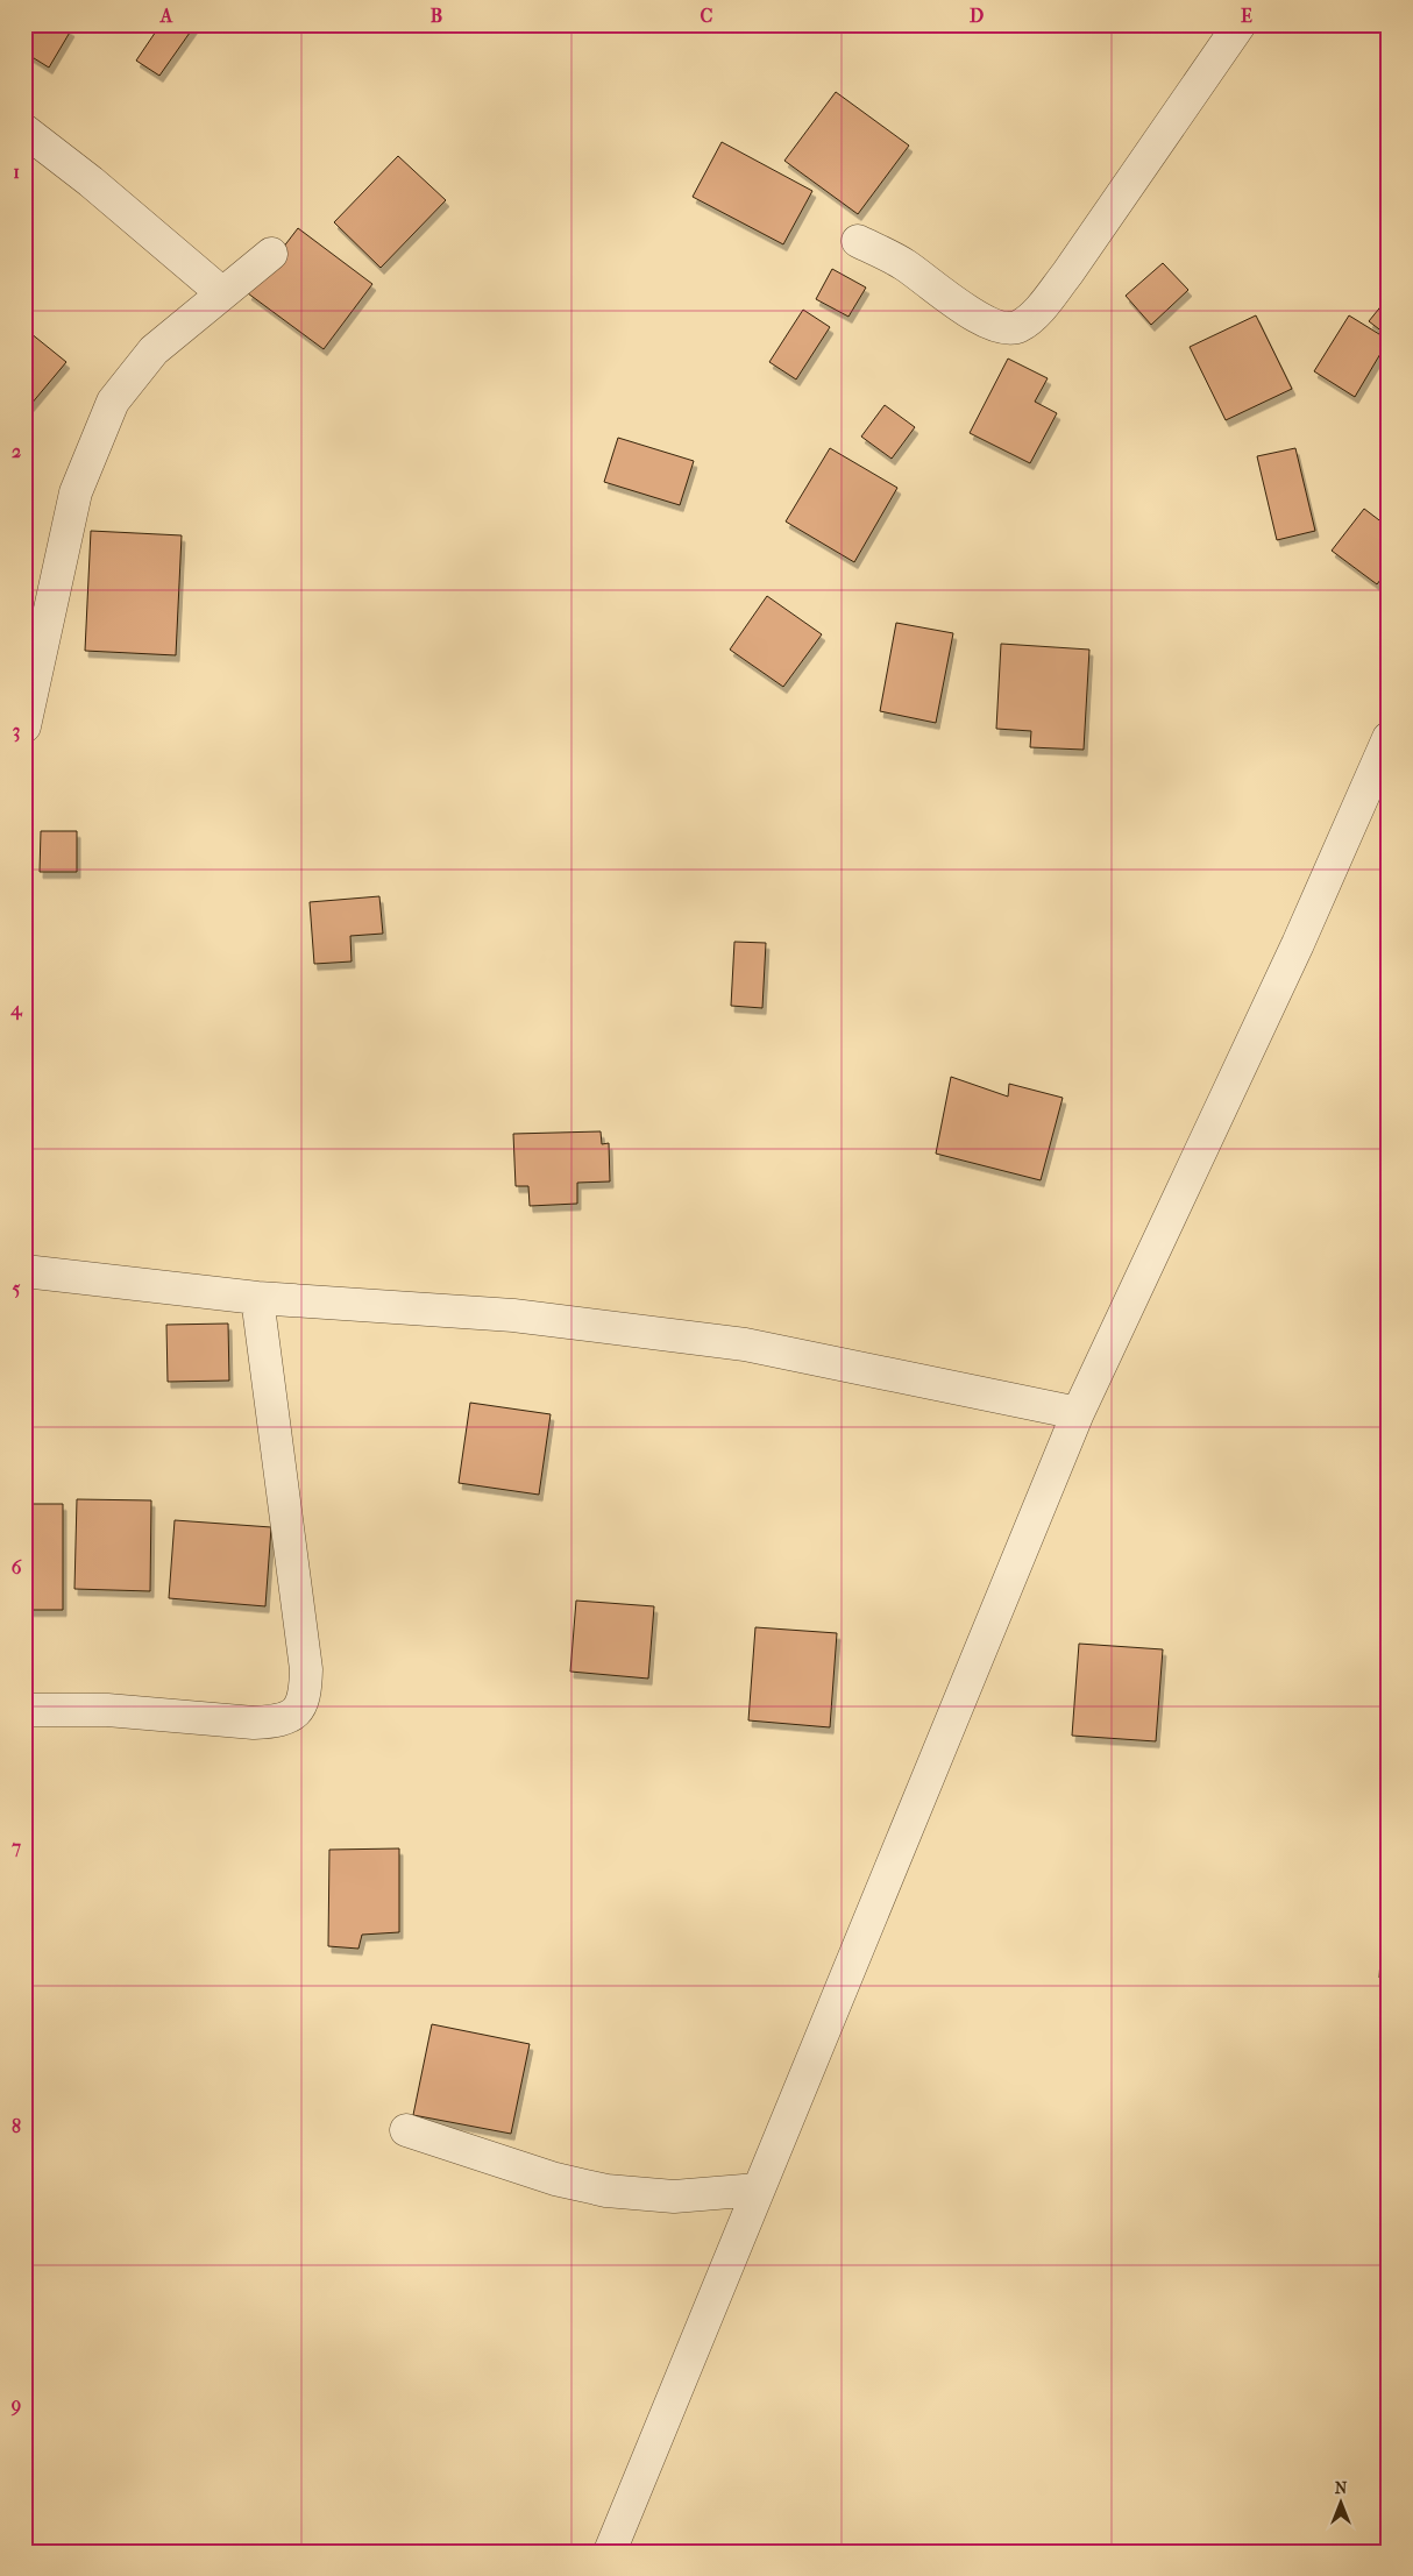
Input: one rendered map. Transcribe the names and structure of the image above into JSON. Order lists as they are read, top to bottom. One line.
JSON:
{"north":"top","grid":{"columns":["A","B","C","D","E"],"rows":["1","2","3","4","5","6","7","8","9"]}}
